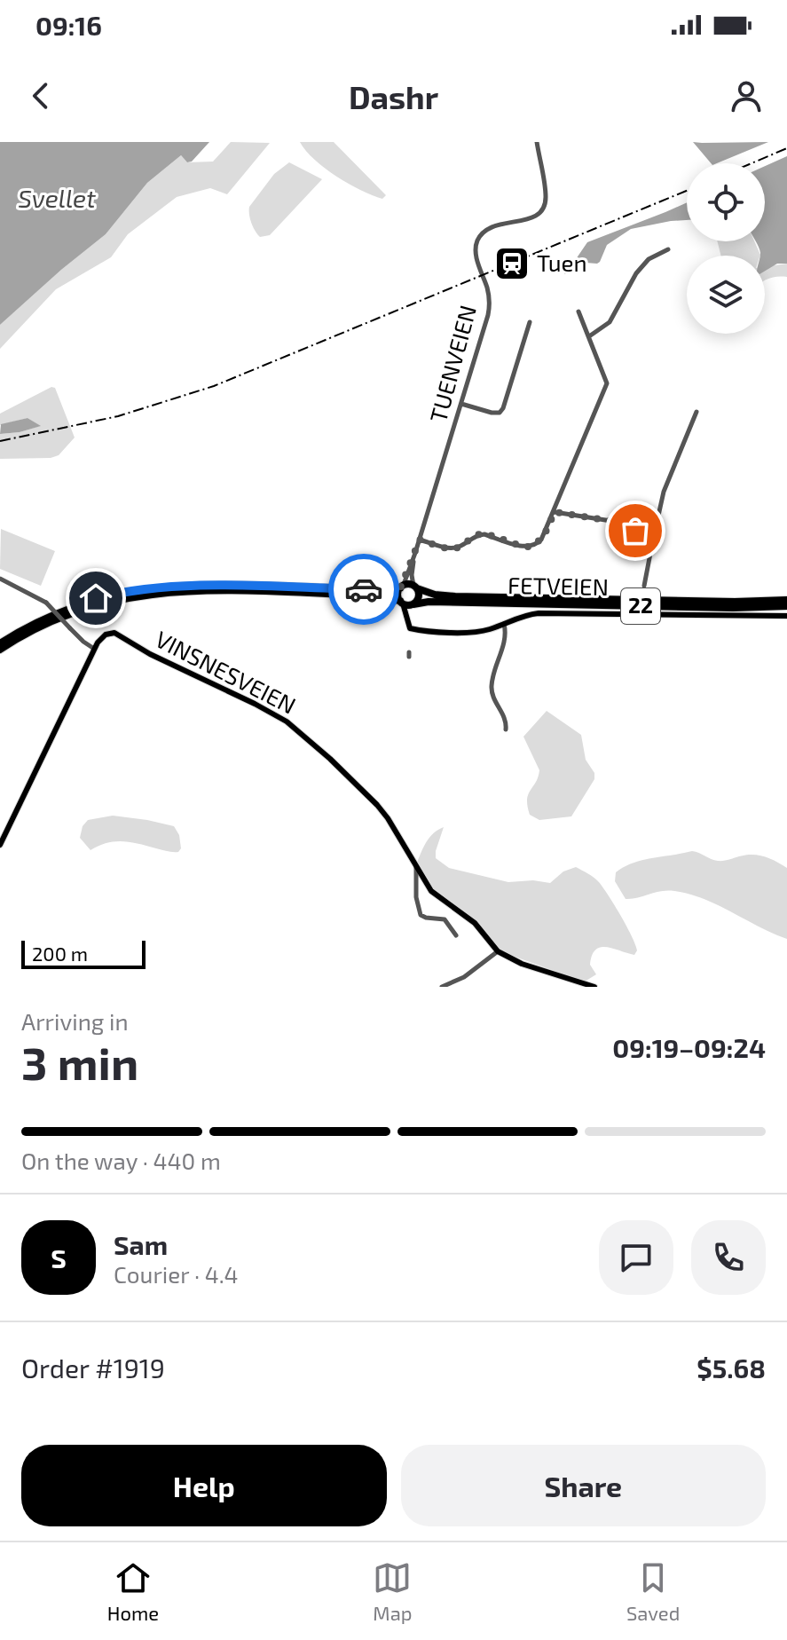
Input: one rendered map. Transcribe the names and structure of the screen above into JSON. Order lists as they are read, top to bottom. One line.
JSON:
{"streets":{"highway":["FETVEIEN","22"],"main road":["VINSNESVEIEN"],"street":["TUENVEIEN"]},"crossings":[["TUENVEIEN","FETVEIEN"],["TUENVEIEN","22"],["FETVEIEN","22"]],"water":["Svellet"],"places":{"station":["Tuen"]},"scale_bar":"200 m","page":{"status":"09:16","header":"Dashr","scale":"200 m","heading":["3 min","Arriving in","09:19–09:24"],"panel":["Sam","Courier · 4.4","Order #1919","$5.68"],"bar":"On the way · 440 m","round":"S","buttons":["Help","Share"],"tabs":["Home","Map","Saved"]}}
